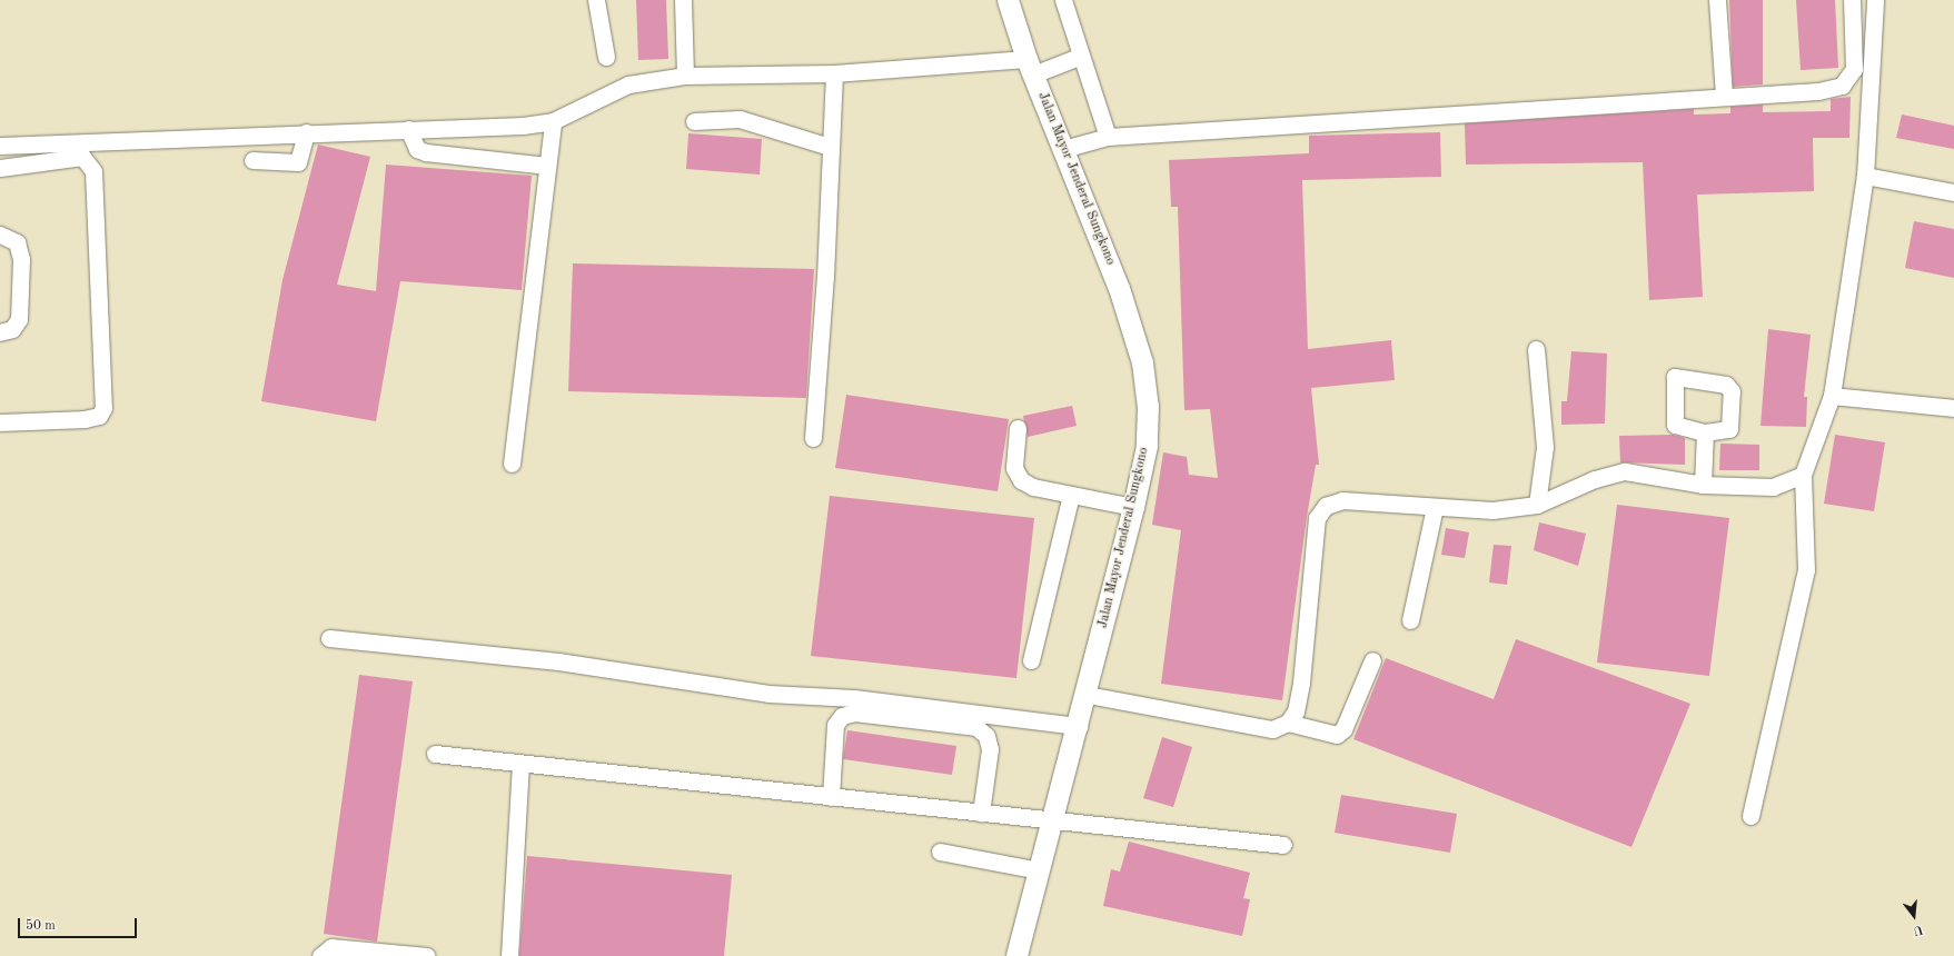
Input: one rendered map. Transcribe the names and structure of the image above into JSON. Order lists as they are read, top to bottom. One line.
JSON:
{"streets":{"main road":["Jalan Mayor Jenderal Sungkono"]},"scale_bar":"50 m","north":"bottom"}
